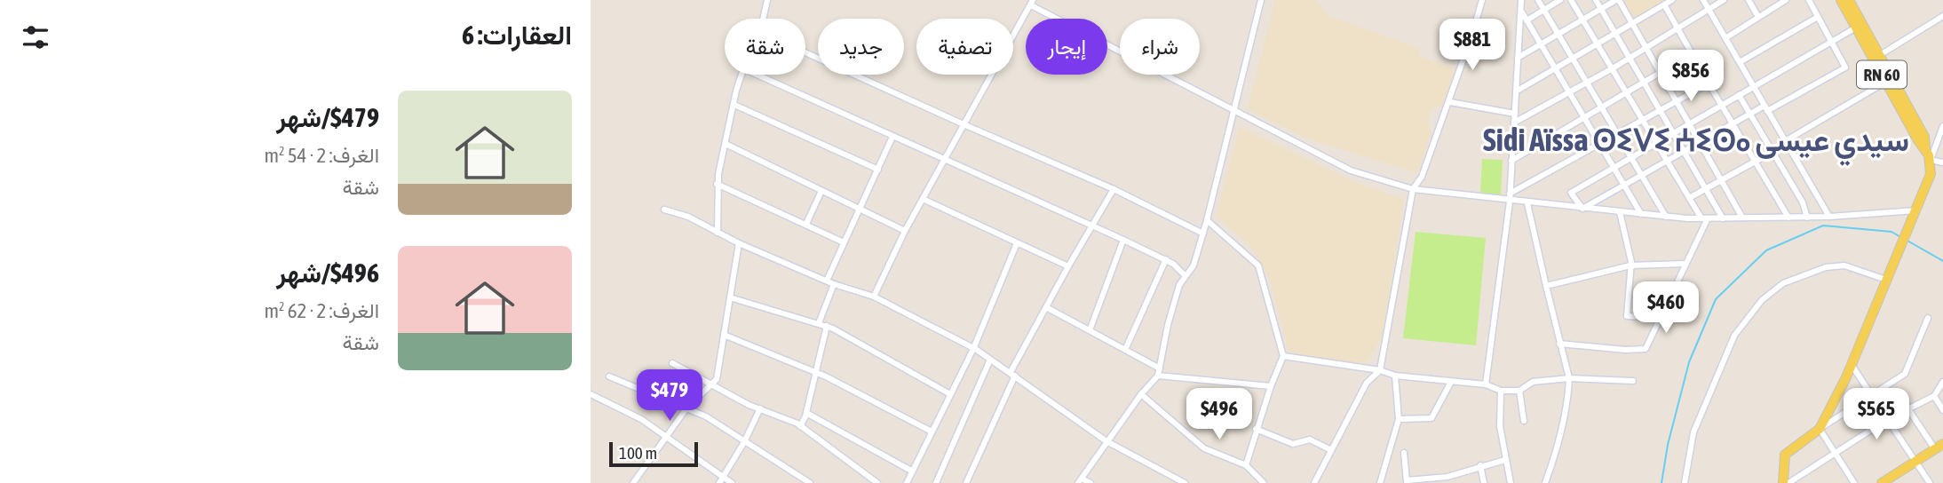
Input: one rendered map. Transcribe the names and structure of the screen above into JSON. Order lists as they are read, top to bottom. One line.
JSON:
{"streets":{"main road":["RN 60"]},"districts":["Sidi Aïssa ⵙⵉⴸⵉ ⵄⵉⵙⴰ سيدي عيسى"],"scale_bar":"100 m","page":{"heading":"العقارات: 6","price":["$881","$856","$460","$479","$496","$565"],"chip":["شراء","إيجار","تصفية","جديد","شقة"],"list":[{"name":"$479/شهر","note":"الغرف: 2 · 54 m² · شقة"},{"name":"$496/شهر","note":"الغرف: 2 · 62 m² · شقة"}],"scale":"100 m"}}
